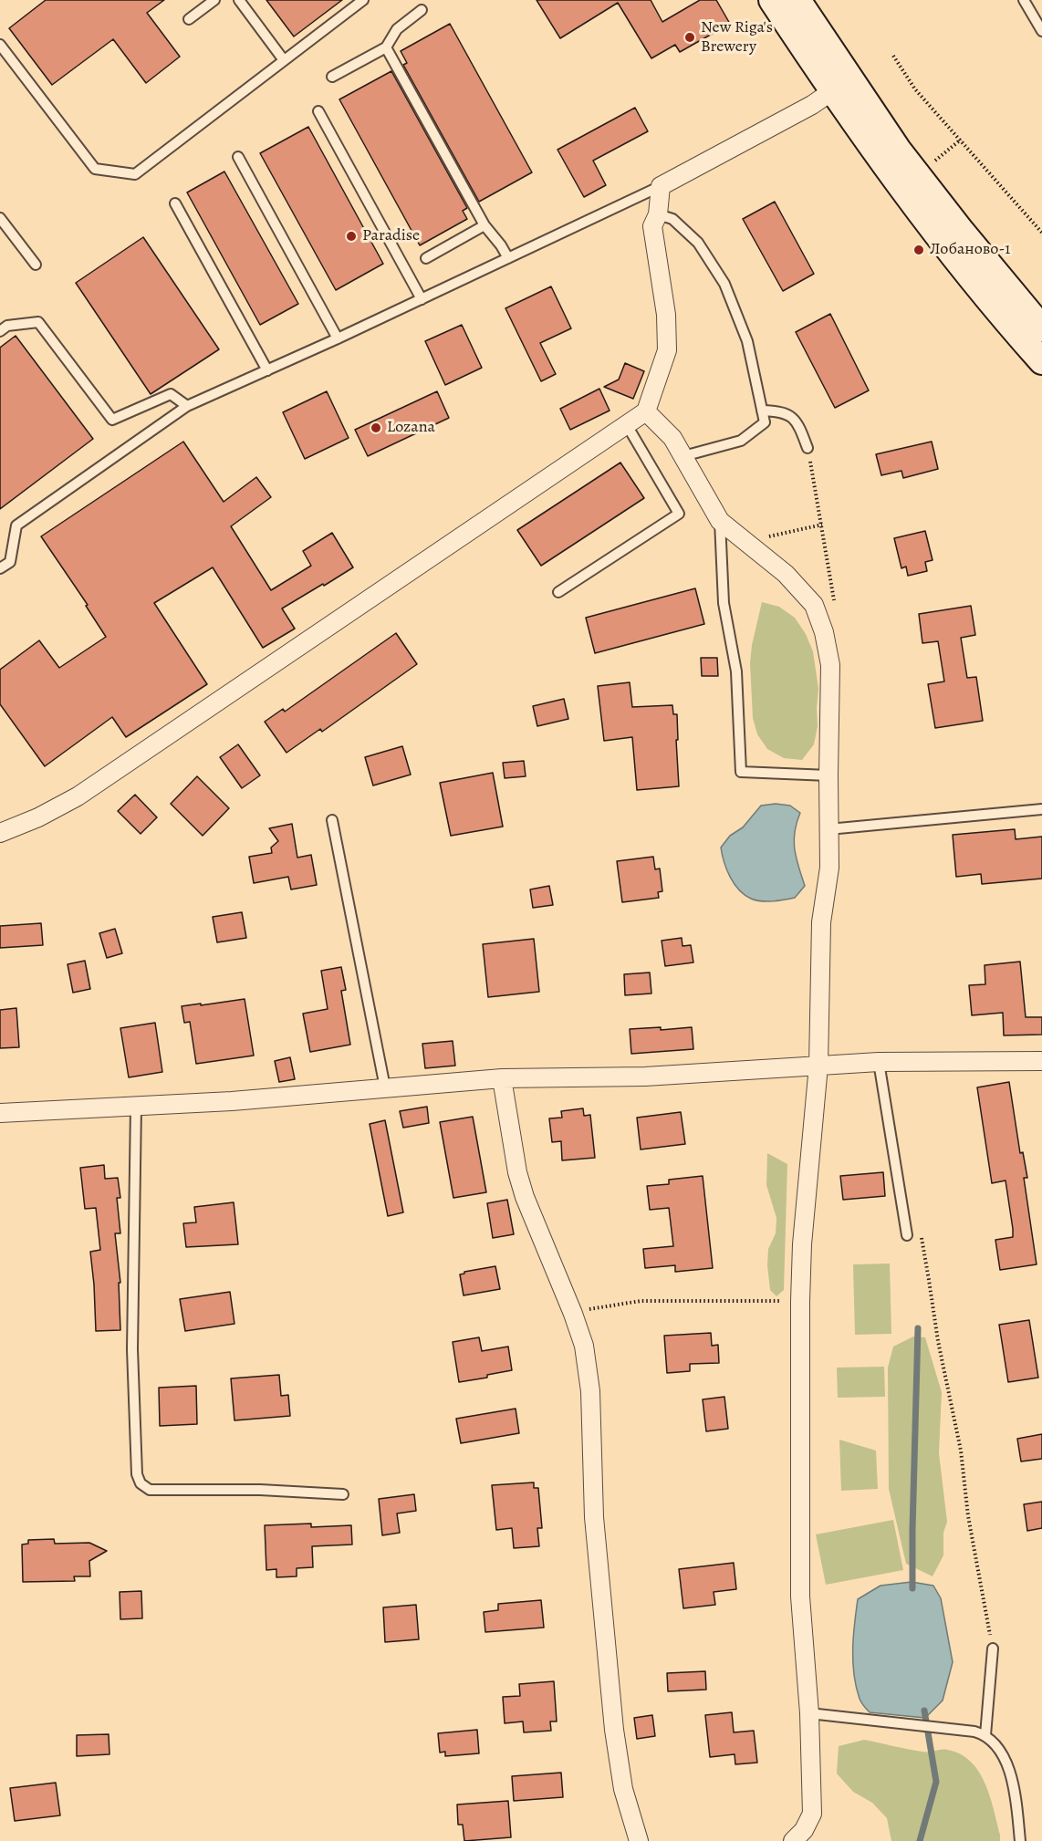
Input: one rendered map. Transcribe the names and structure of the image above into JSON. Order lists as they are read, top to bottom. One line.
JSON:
{"places":["New Riga's Brewery","Paradise","Лобаново-1","Lozana"]}
